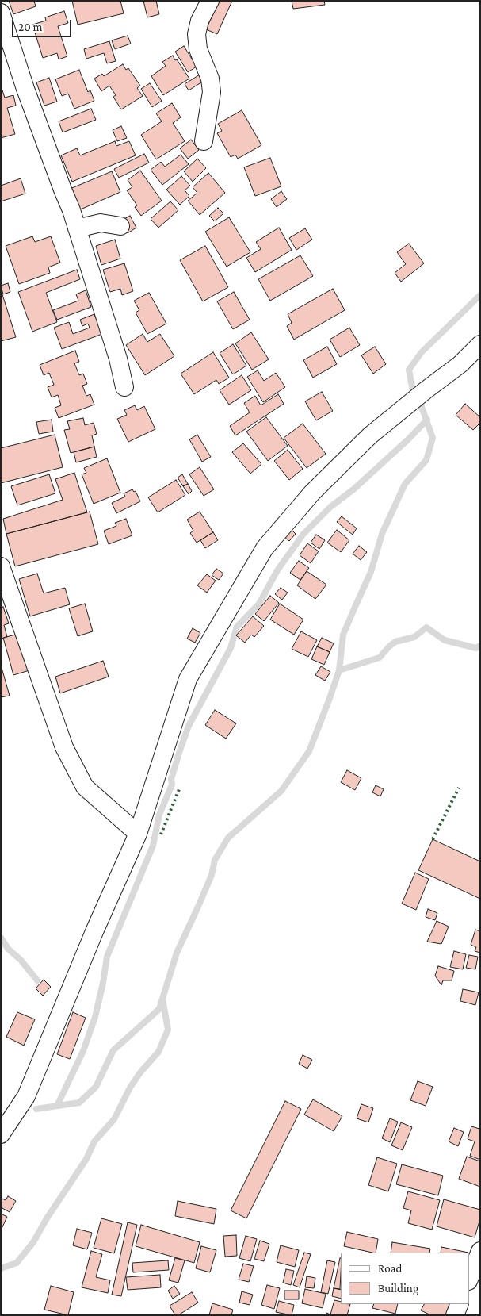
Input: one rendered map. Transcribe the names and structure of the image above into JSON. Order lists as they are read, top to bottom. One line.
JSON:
{"legend":["Road","Building"],"scale_bar":"20 m"}
